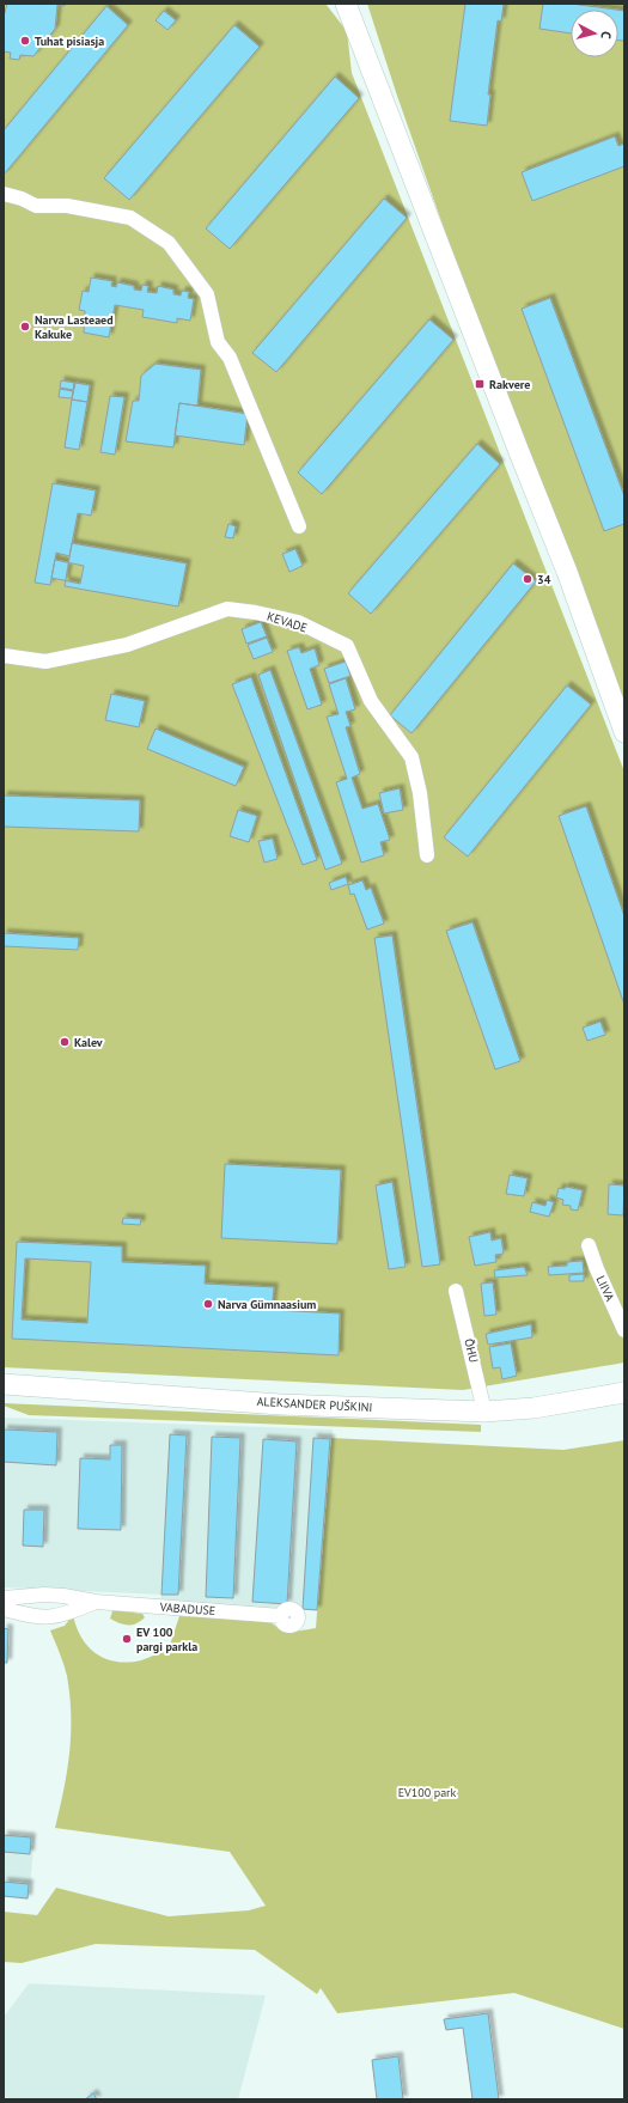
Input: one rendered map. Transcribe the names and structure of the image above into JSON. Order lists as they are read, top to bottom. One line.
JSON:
{"streets":{"street":["KEVADE","LIIVA","ÕHU","ALEKSANDER PUŠKINI","VABADUSE"]},"crossings":[["ÕHU","ALEKSANDER PUŠKINI"]],"parks":["EV100 park"],"places":{"other":["Tuhat pisiasja","Narva Lasteaed Kakuke","34","Kalev","Narva Gümnaasium","EV 100 pargi parkla"],"transit":["Rakvere"]},"north":"right"}
